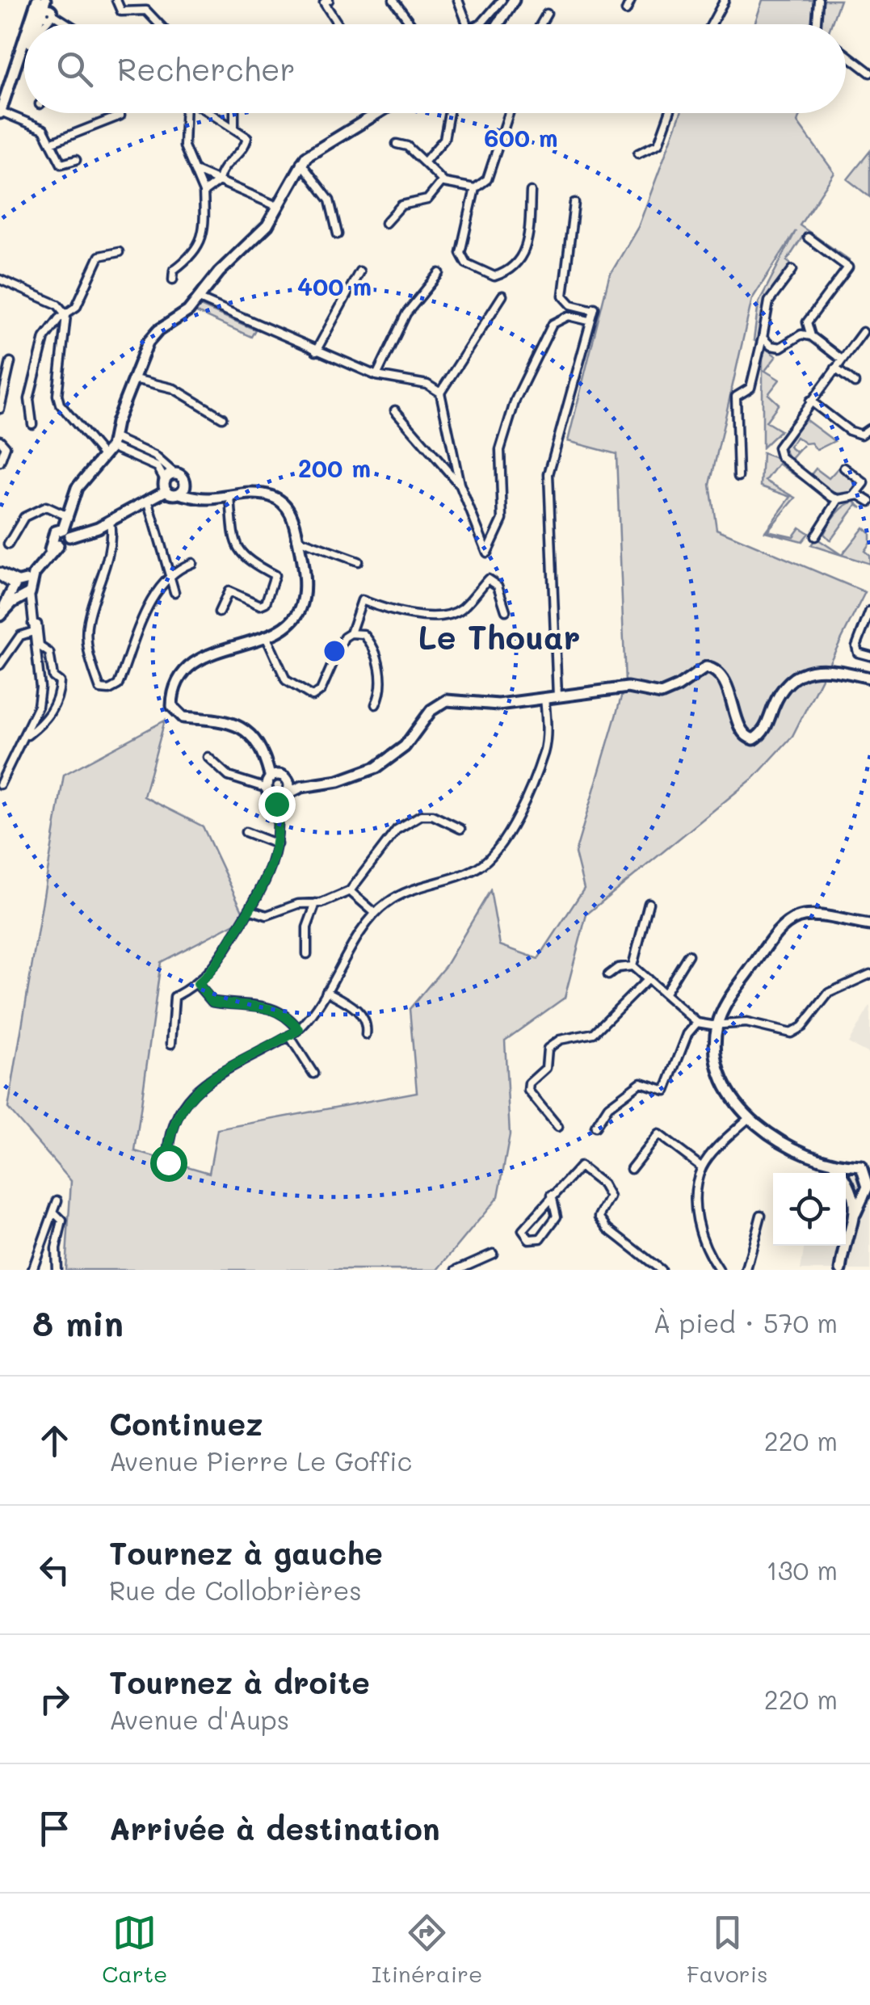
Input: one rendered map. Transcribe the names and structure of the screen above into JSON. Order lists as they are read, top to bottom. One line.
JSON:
{"districts":["Le Thouar"],"page":{"search":"Rechercher","heading":["8 min","À pied · 570 m"],"list":[["Continuez","Avenue Pierre Le Goffic","220 m"],["Tournez à gauche","Rue de Collobrières","130 m"],["Tournez à droite","Avenue d'Aups","220 m"],"Arrivée à destination"],"nav":["Carte","Itinéraire","Favoris"]},"rings":["600 m","400 m","200 m"]}
